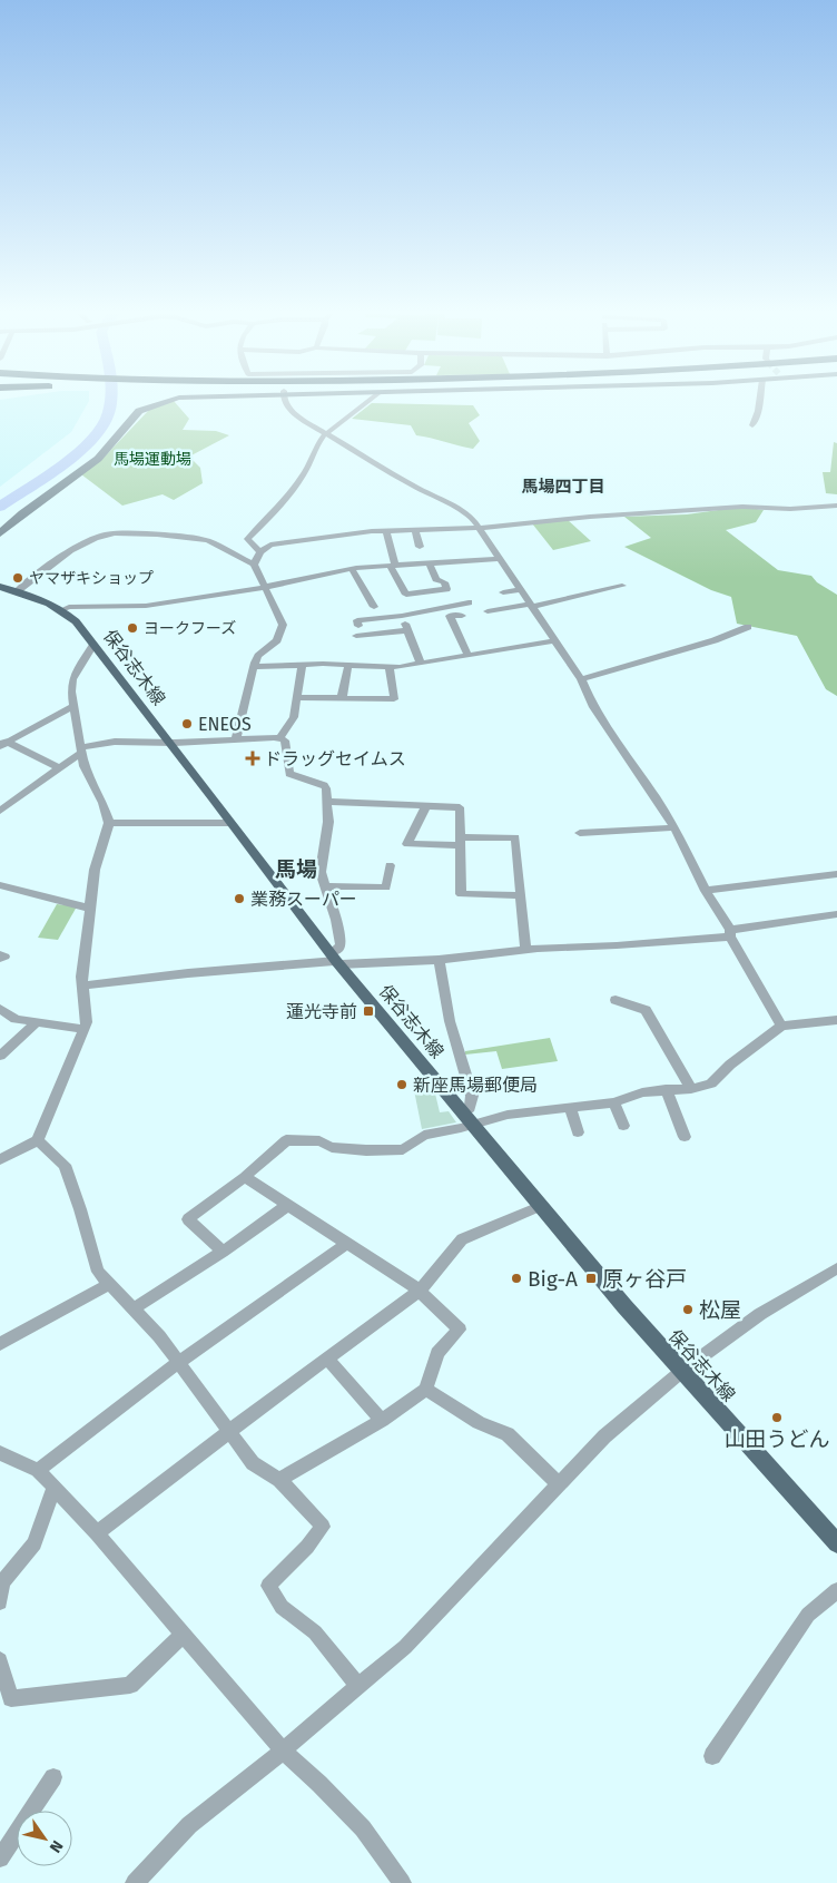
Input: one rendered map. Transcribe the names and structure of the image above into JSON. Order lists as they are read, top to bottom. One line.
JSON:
{"streets":{"main road":["保谷志木線"]},"districts":["馬場四丁目","馬場"],"parks":["馬場運動場"],"places":{"other":["ヤマザキショップ","ヨークフーズ","ENEOS","業務スーパー","新座馬場郵便局","Big-A","松屋","山田うどん"],"health":["ドラッグセイムス"],"transit":["蓮光寺前","原ヶ谷戸"]},"north":"bottom right"}
